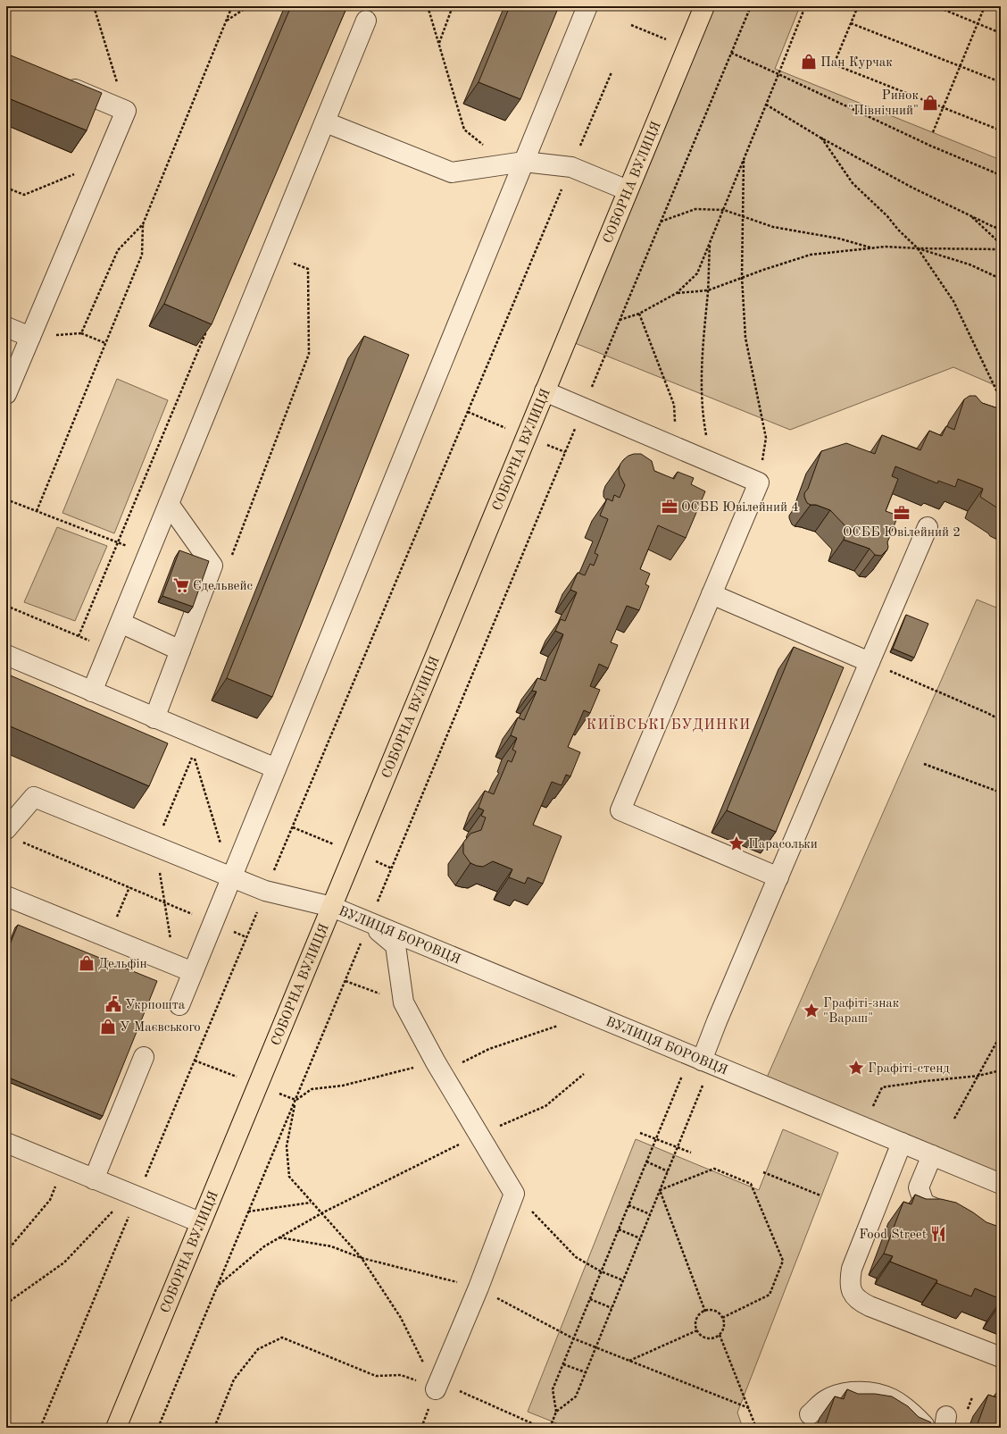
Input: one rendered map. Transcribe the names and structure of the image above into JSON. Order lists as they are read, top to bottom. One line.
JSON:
{"streets":{"main road":["СОБОРНА ВУЛИЦЯ"],"street":["ВУЛИЦЯ БОРОВЦЯ"]},"crossings":[["СОБОРНА ВУЛИЦЯ","ВУЛИЦЯ БОРОВЦЯ"]],"districts":["КИЇВСЬКІ БУДИНКИ"],"places":{"shop":["Пан Курчак","Ринок \"Північний\"","Дельфін","У Маєвського"],"office":["ОСББ Ювілейний 4","ОСББ Ювілейний 2"],"supermarket":["Єдельвейс"],"place":["Парасольки","Графіті-знак \"Вараш\"","Графіті-стенд"],"public building":["Укрпошта"],"restaurant":["Food Street"]}}
